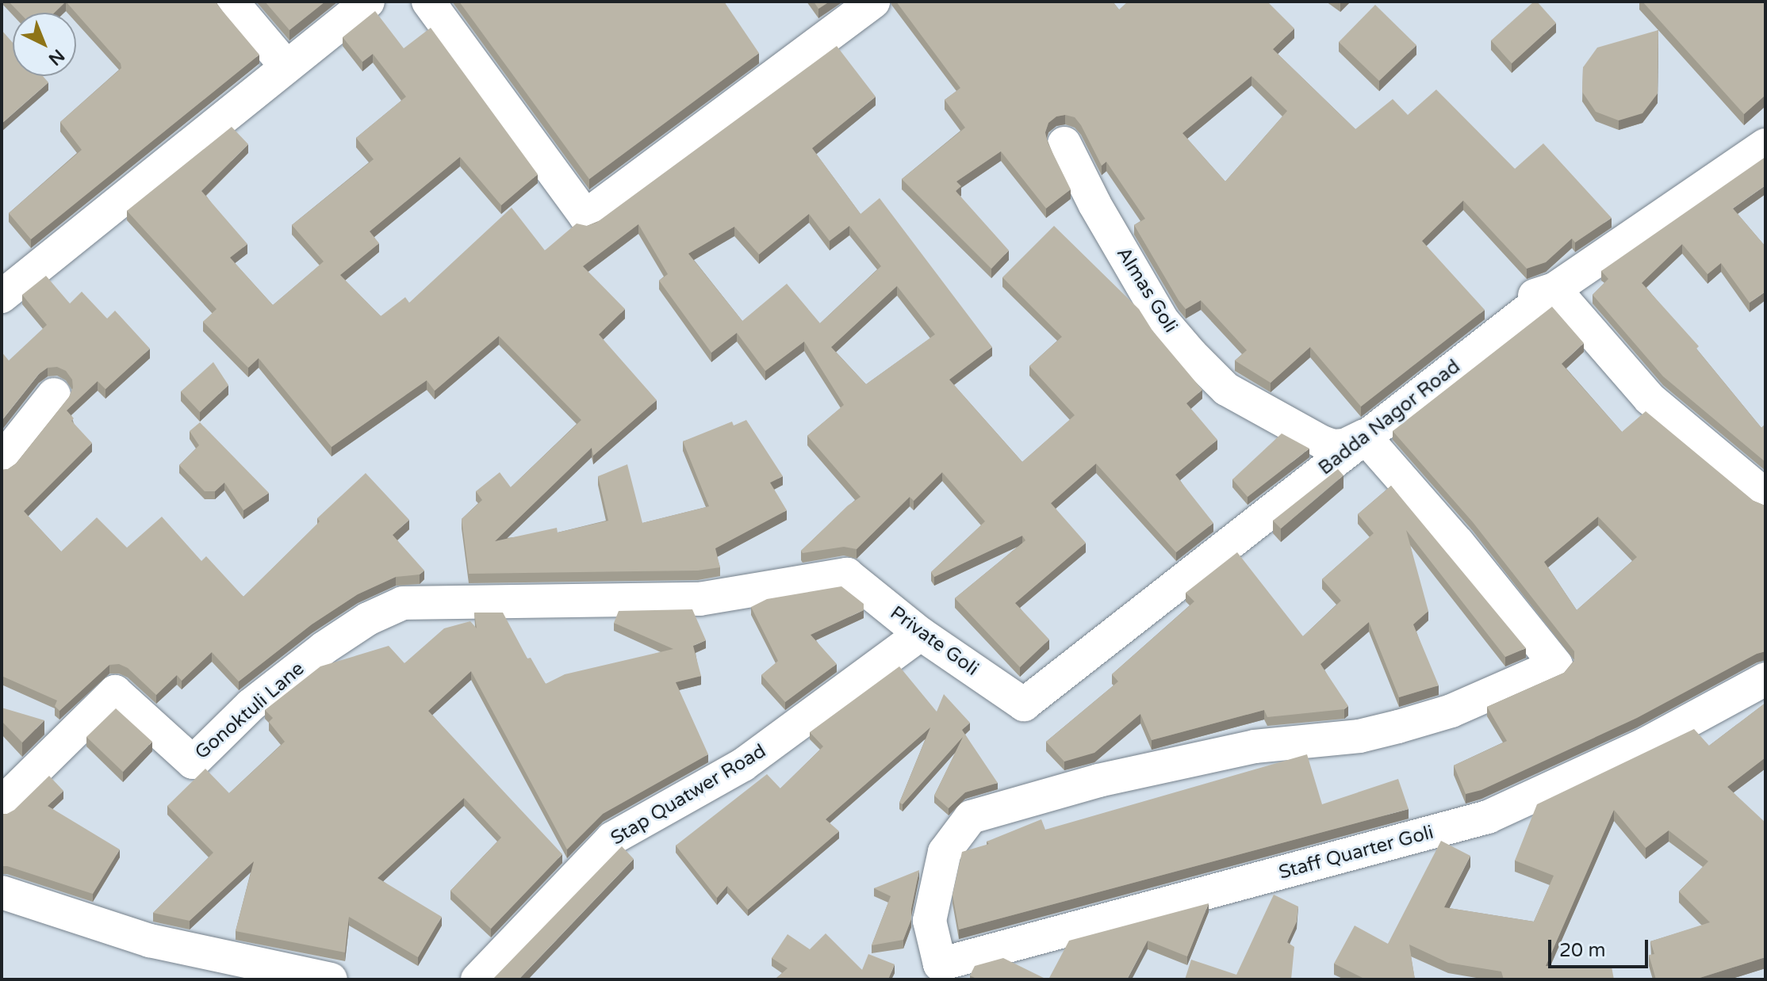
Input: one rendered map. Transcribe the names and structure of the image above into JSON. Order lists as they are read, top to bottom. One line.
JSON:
{"streets":{"street":["Almas Goli","Badda Nagor Road","Private Goli","Gonoktuli Lane","Stap Quatwer Road","Staff Quarter Goli"]},"crossings":[["Almas Goli","Badda Nagor Road"],["Badda Nagor Road","Private Goli"],["Private Goli","Gonoktuli Lane"],["Private Goli","Stap Quatwer Road"]],"scale_bar":"20 m","north":"bottom right"}
